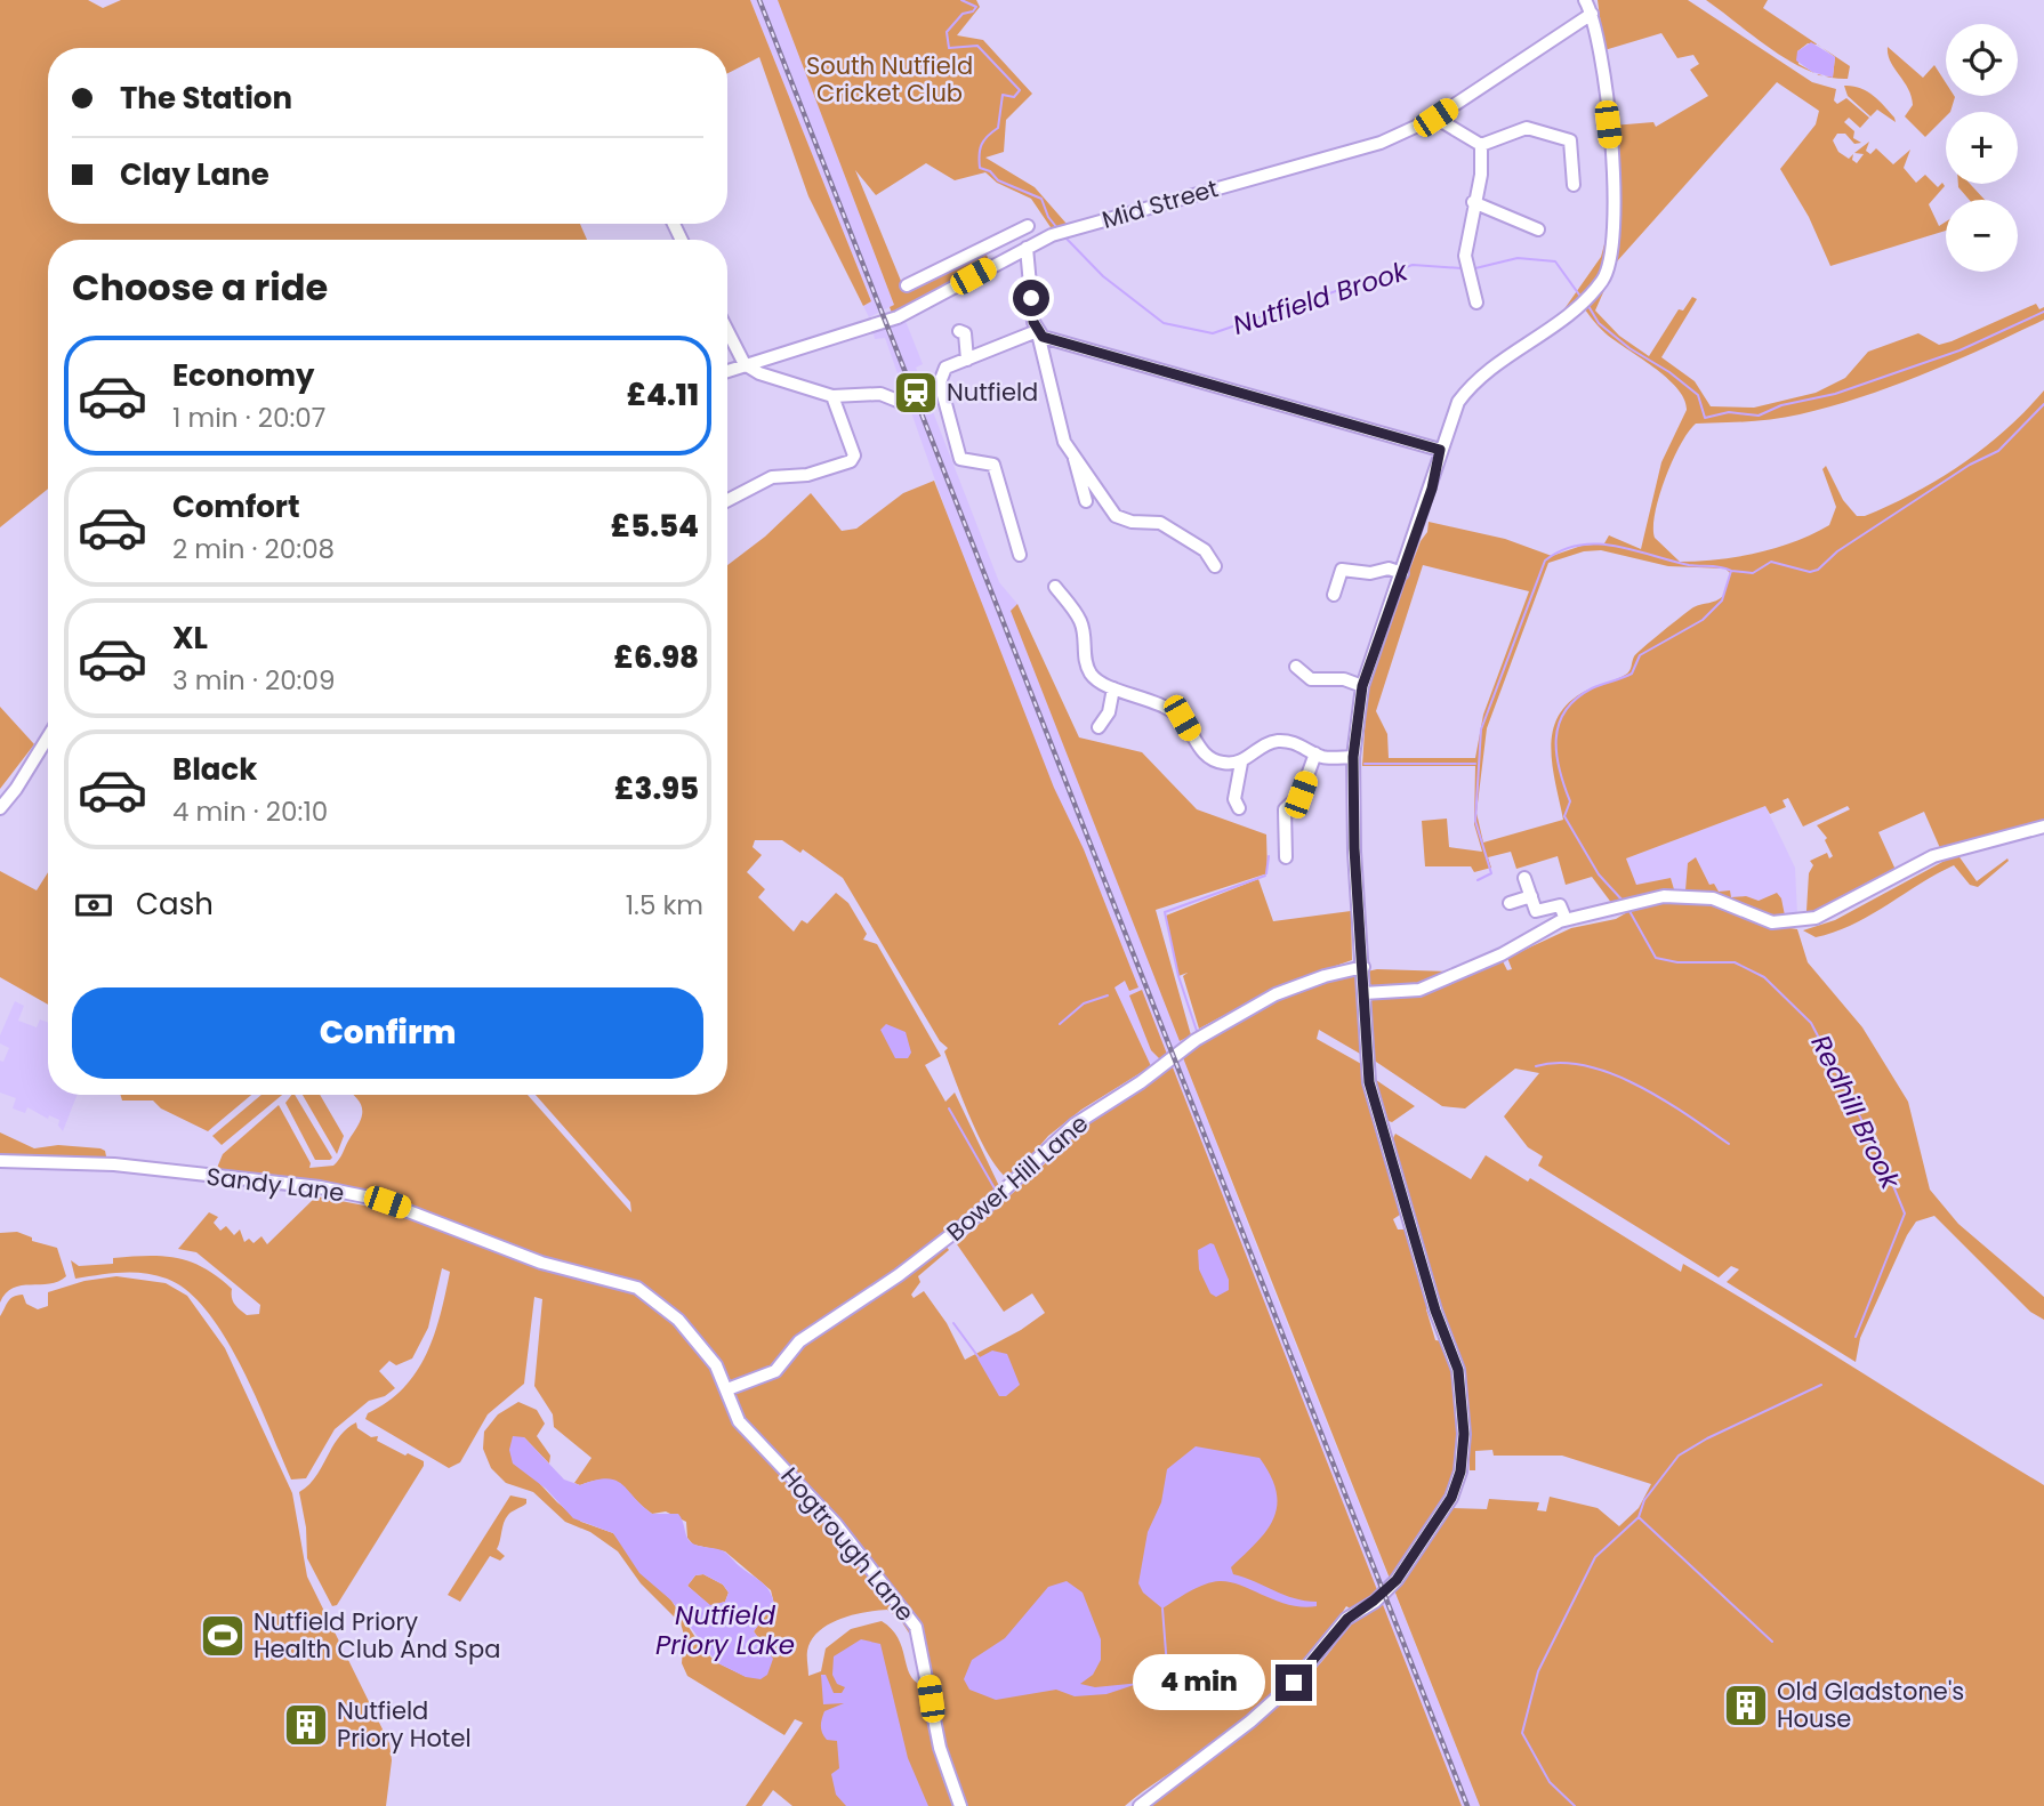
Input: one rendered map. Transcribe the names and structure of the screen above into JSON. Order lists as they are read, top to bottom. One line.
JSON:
{"streets":{"street":["Mid Street","Bower Hill Lane","Sandy Lane","Hogtrough Lane"]},"crossings":[["Bower Hill Lane","Sandy Lane"],["Bower Hill Lane","Hogtrough Lane"],["Sandy Lane","Hogtrough Lane"]],"water":["Nutfield Brook","Redhill Brook","Nutfield Priory Lake"],"parks":["South Nutfield Cricket Club"],"places":{"station":["Nutfield"],"sports":["Nutfield Priory Health Club And Spa"],"building":["Old Gladstone's House","Nutfield Priory Hotel"]},"page":{"map_buttons":["+","−"],"banner":["The Station","Clay Lane"],"heading":"Choose a ride","list":[{"name":"Economy","note":"1 min · 20:07","value":"£4.11"},{"name":"Comfort","note":"2 min · 20:08","value":"£5.54"},{"name":"XL","note":"3 min · 20:09","value":"£6.98"},{"name":"Black","note":"4 min · 20:10","value":"£3.95"}],"pay":["Cash","1.5 km"],"buttons":"Confirm","bubble":"4 min"}}
